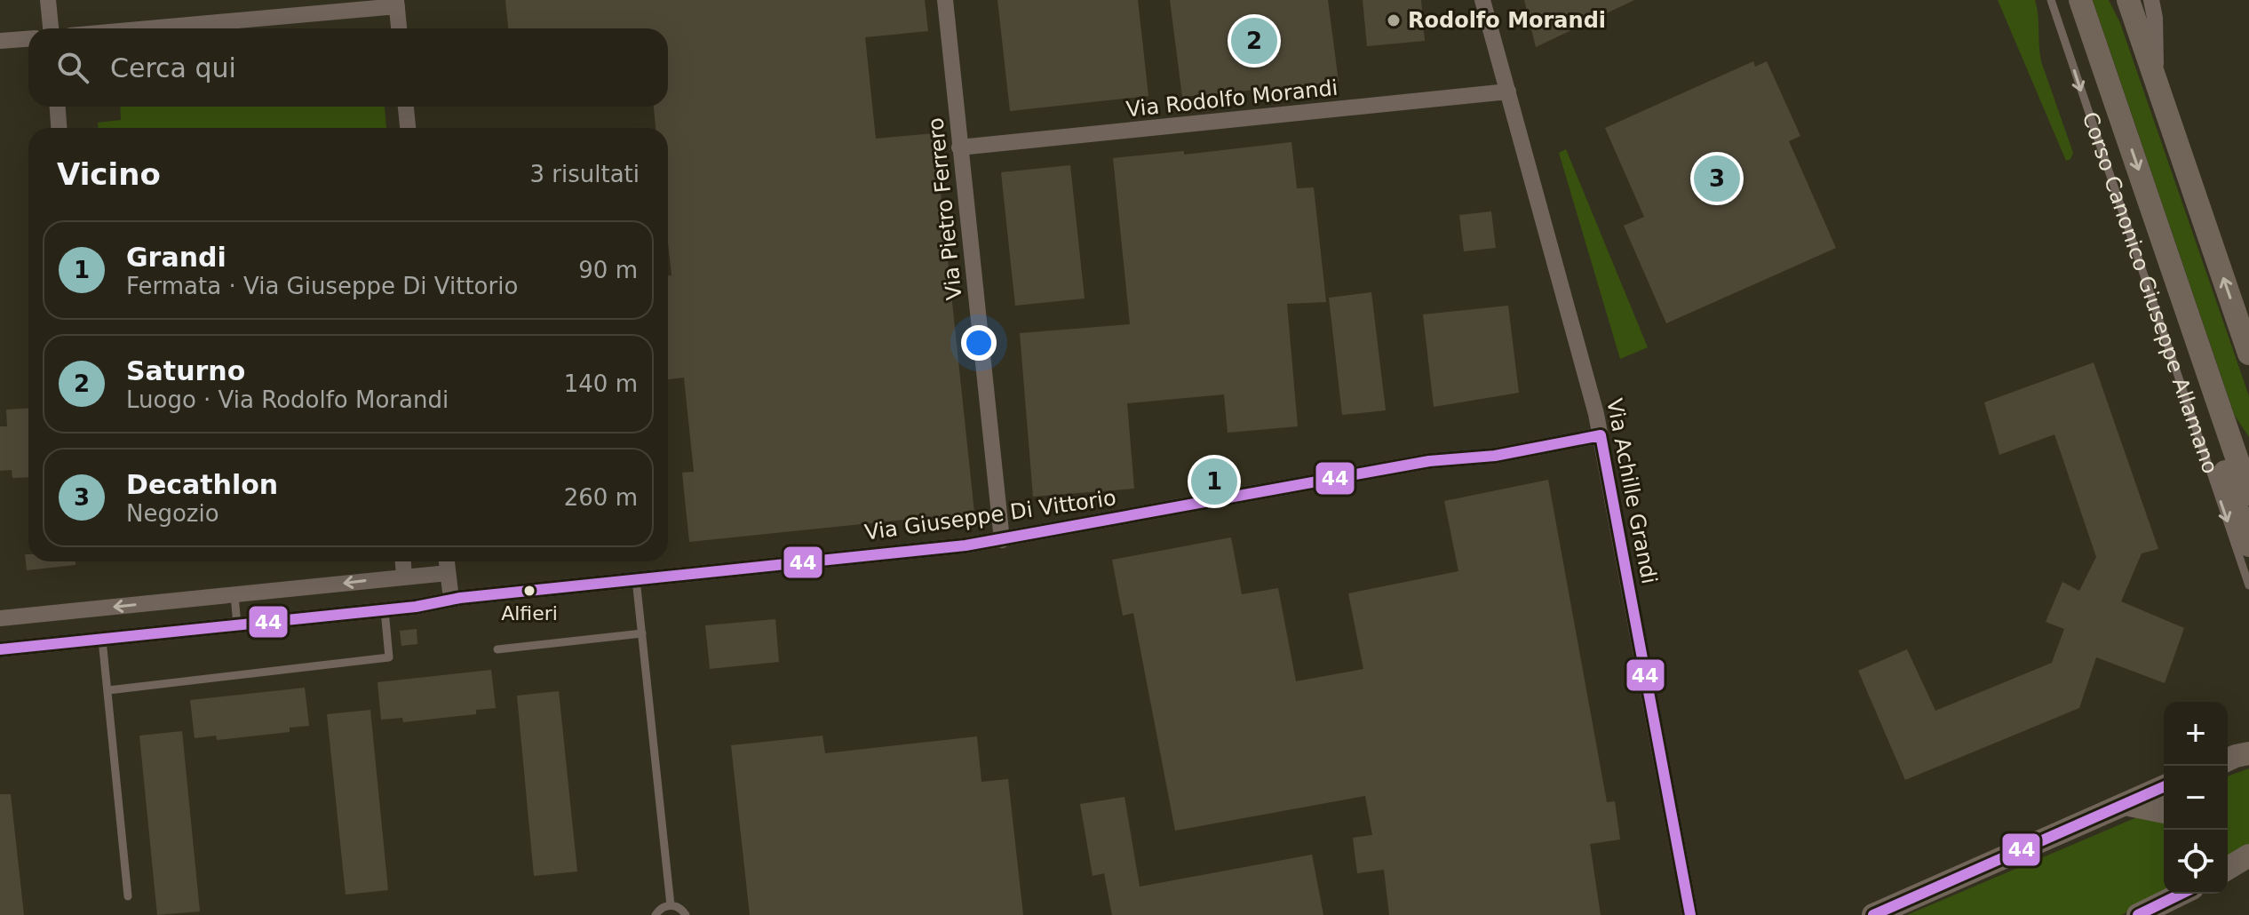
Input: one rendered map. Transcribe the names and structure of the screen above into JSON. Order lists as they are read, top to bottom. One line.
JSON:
{"streets":{"main road":["Corso Canonico Giuseppe Allamano"],"street":["Via Rodolfo Morandi","Via Pietro Ferrero","Via Achille Grandi","Via Giuseppe Di Vittorio"]},"crossings":[["Via Rodolfo Morandi","Via Pietro Ferrero"],["Via Rodolfo Morandi","Via Achille Grandi"],["Via Pietro Ferrero","Via Giuseppe Di Vittorio"],["Via Achille Grandi","Via Giuseppe Di Vittorio"]],"one_way":["Corso Canonico Giuseppe Allamano"],"places":["Rodolfo Morandi","Alfieri"],"lines":["transit line 44"],"page":{"pins":["2","3","1"],"search":"Cerca qui","heading":["Vicino","3 risultati"],"list":[{"mark":"1","name":"Grandi","note":"Fermata · Via Giuseppe Di Vittorio","value":"90 m"},{"mark":"2","name":"Saturno","note":"Luogo · Via Rodolfo Morandi","value":"140 m"},{"mark":"3","name":"Decathlon","note":"Negozio","value":"260 m"}],"map_buttons":["+","−"]}}
